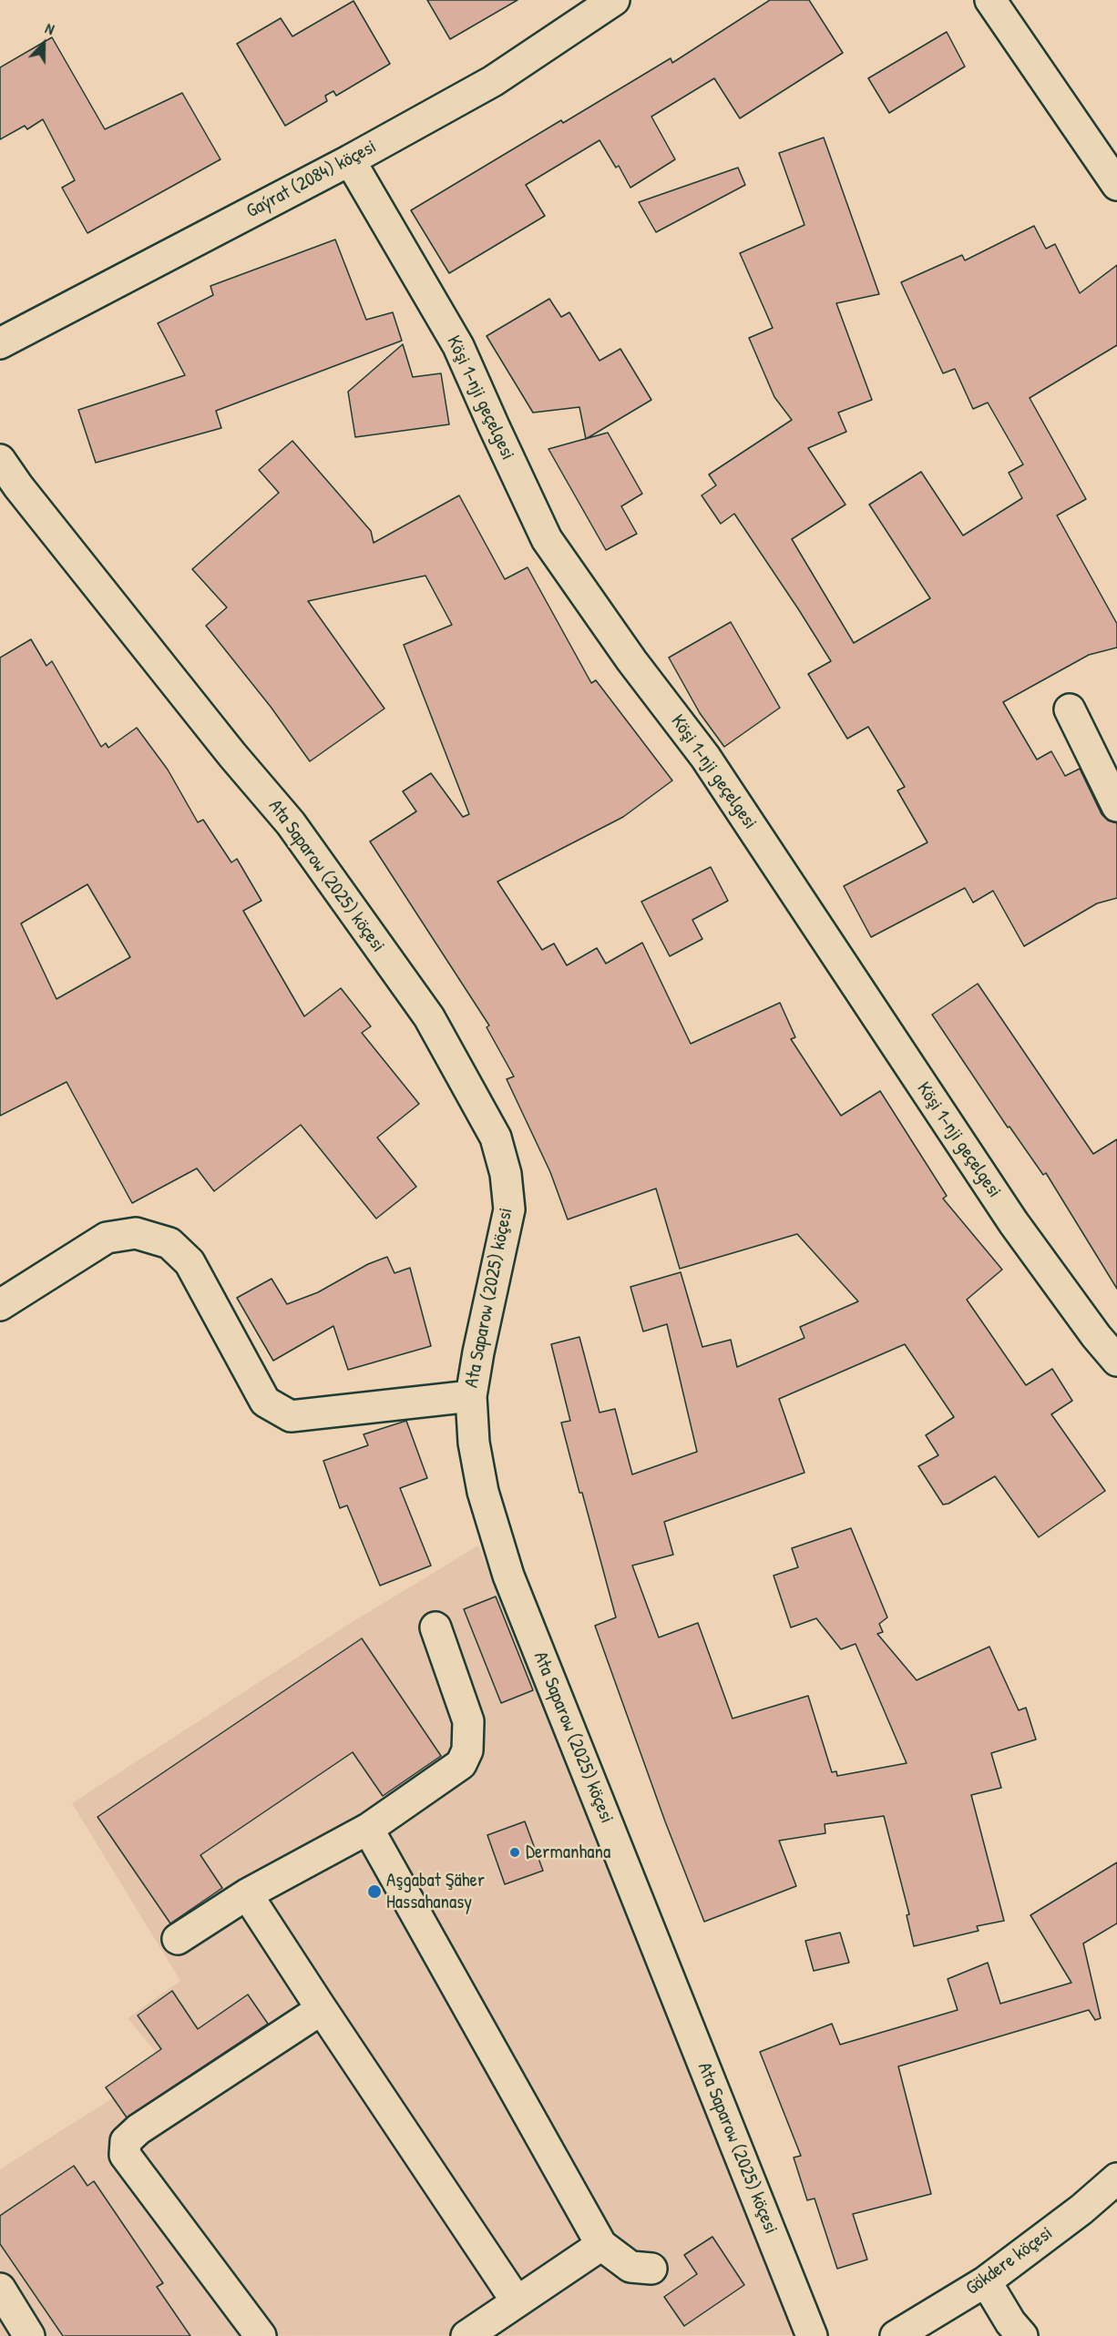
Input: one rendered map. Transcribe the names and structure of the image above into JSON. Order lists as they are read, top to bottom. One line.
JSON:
{"streets":{"street":["Gaýrat (2084) köçesi","Köşi 1-nji geçelgesi","Ata Saparow (2025) köçesi","Gökdere köçesi"]},"crossings":[["Gaýrat (2084) köçesi","Köşi 1-nji geçelgesi"]],"places":["Dermanhana","Aşgabat Şäher Hassahanasy"],"north":"top"}
